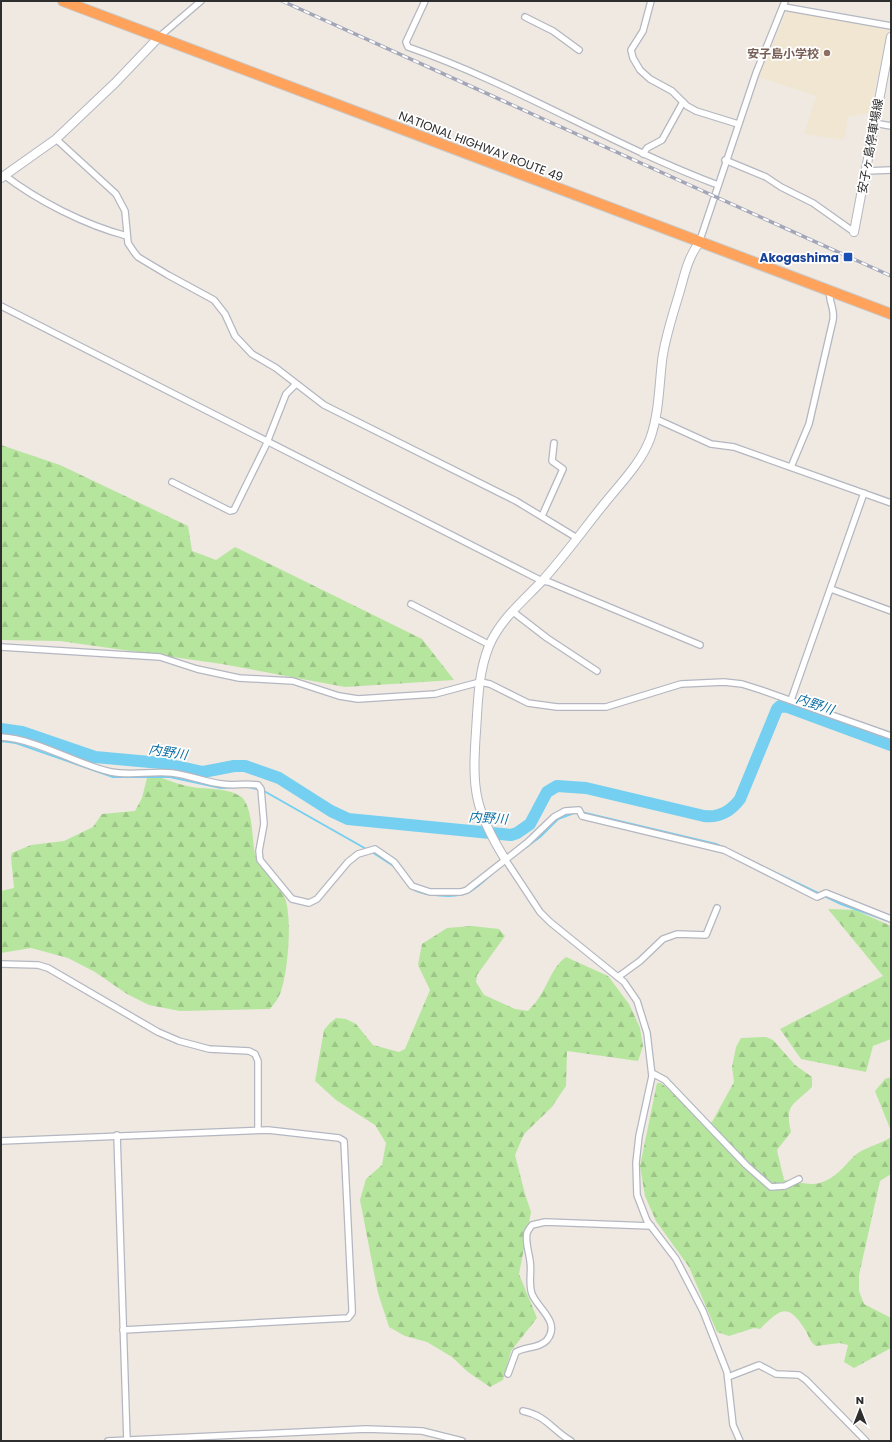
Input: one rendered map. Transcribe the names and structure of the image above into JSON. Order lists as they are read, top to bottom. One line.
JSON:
{"streets":{"highway":["NATIONAL HIGHWAY ROUTE 49"],"street":["安子ヶ島停車場線"]},"water":["内野川"],"places":{"other":["安子島小学校"],"transit":["Akogashima"]},"north":"top"}
